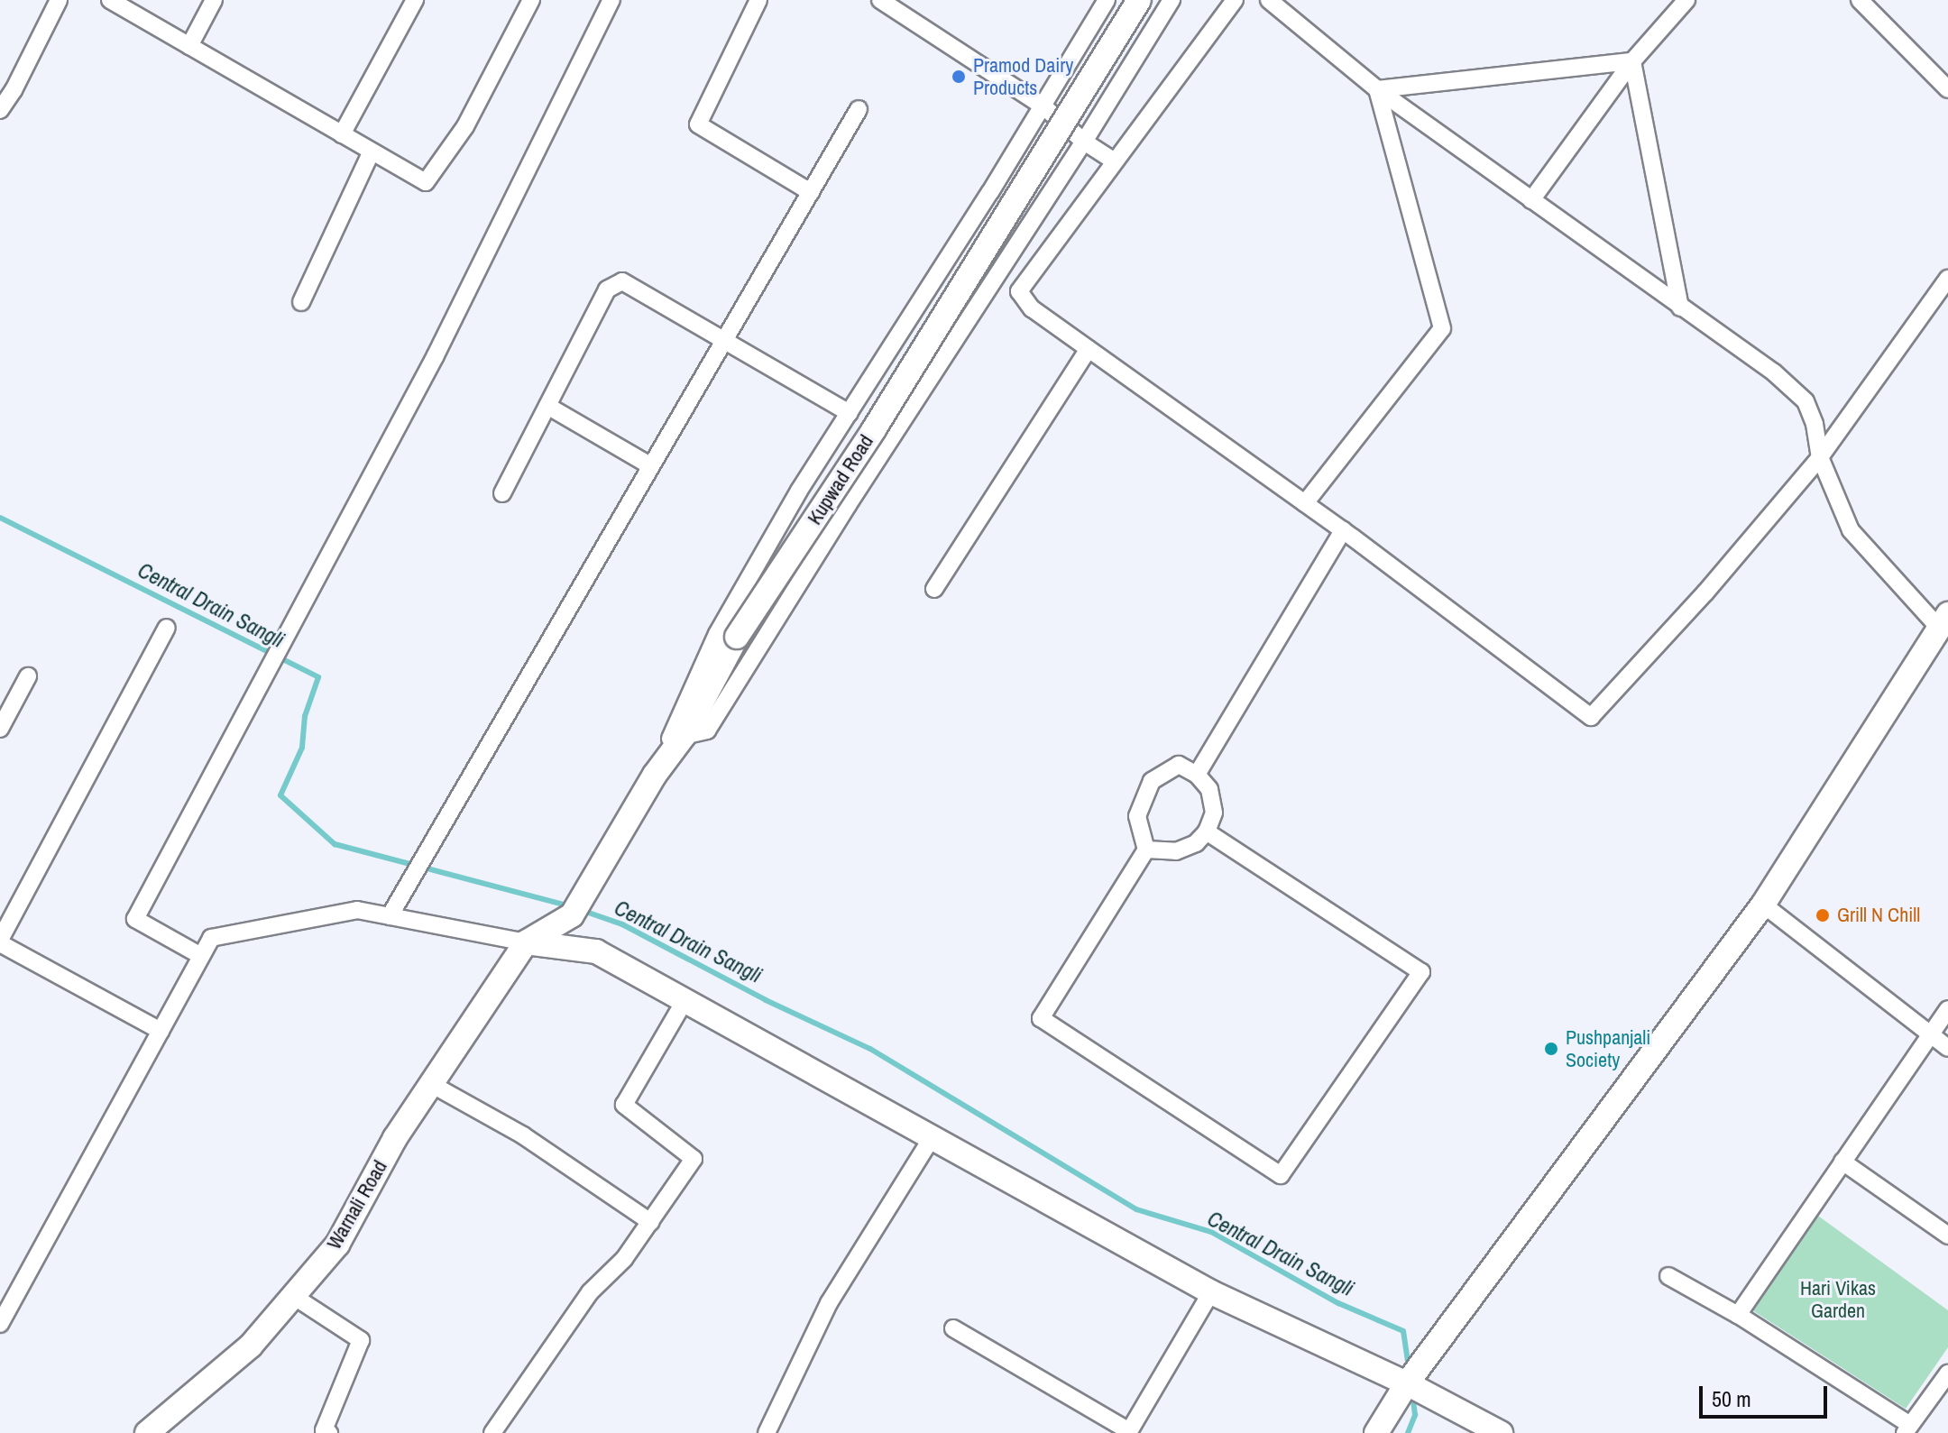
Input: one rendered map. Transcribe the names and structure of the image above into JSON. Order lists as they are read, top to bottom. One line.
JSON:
{"streets":{"main road":["Kupwad Road","Warnali Road"]},"crossings":[["Kupwad Road","Warnali Road"]],"water":["Central Drain Sangli"],"parks":["Hari Vikas Garden"],"places":["Pramod Dairy Products","Grill N Chill","Pushpanjali Society"],"scale_bar":"50 m"}
